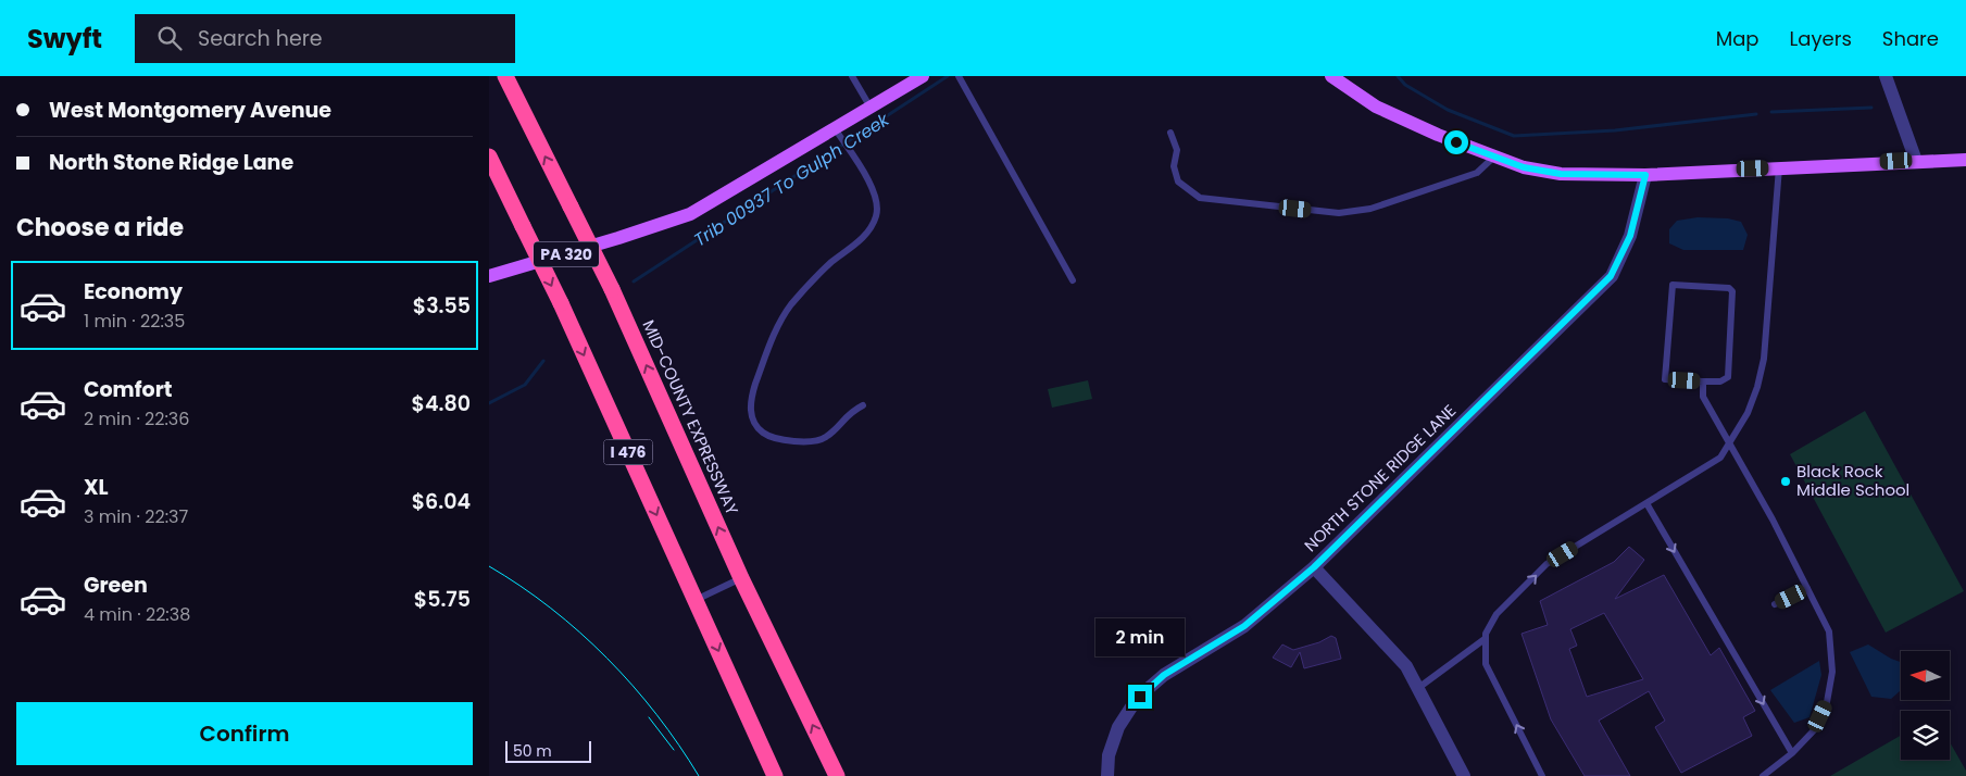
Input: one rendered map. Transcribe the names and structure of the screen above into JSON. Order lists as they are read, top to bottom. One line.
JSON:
{"streets":{"highway":["MID-COUNTY EXPRESSWAY","I 476"],"main road":["PA 320"],"street":["NORTH STONE RIDGE LANE"]},"water":["Trib 00937 To Gulph Creek"],"places":["Black Rock Middle School"],"scale_bar":"50 m","north":"left","page":{"header":"Swyft","search":"Search here","nav":["Map","Layers","Share"],"banner":["West Montgomery Avenue","North Stone Ridge Lane"],"heading":"Choose a ride","list":[{"name":"Economy","note":"1 min · 22:35","value":"$3.55"},{"name":"Comfort","note":"2 min · 22:36","value":"$4.80"},{"name":"XL","note":"3 min · 22:37","value":"$6.04"},{"name":"Green","note":"4 min · 22:38","value":"$5.75"}],"bubble":"2 min","buttons":"Confirm","scale":"50 m"}}
